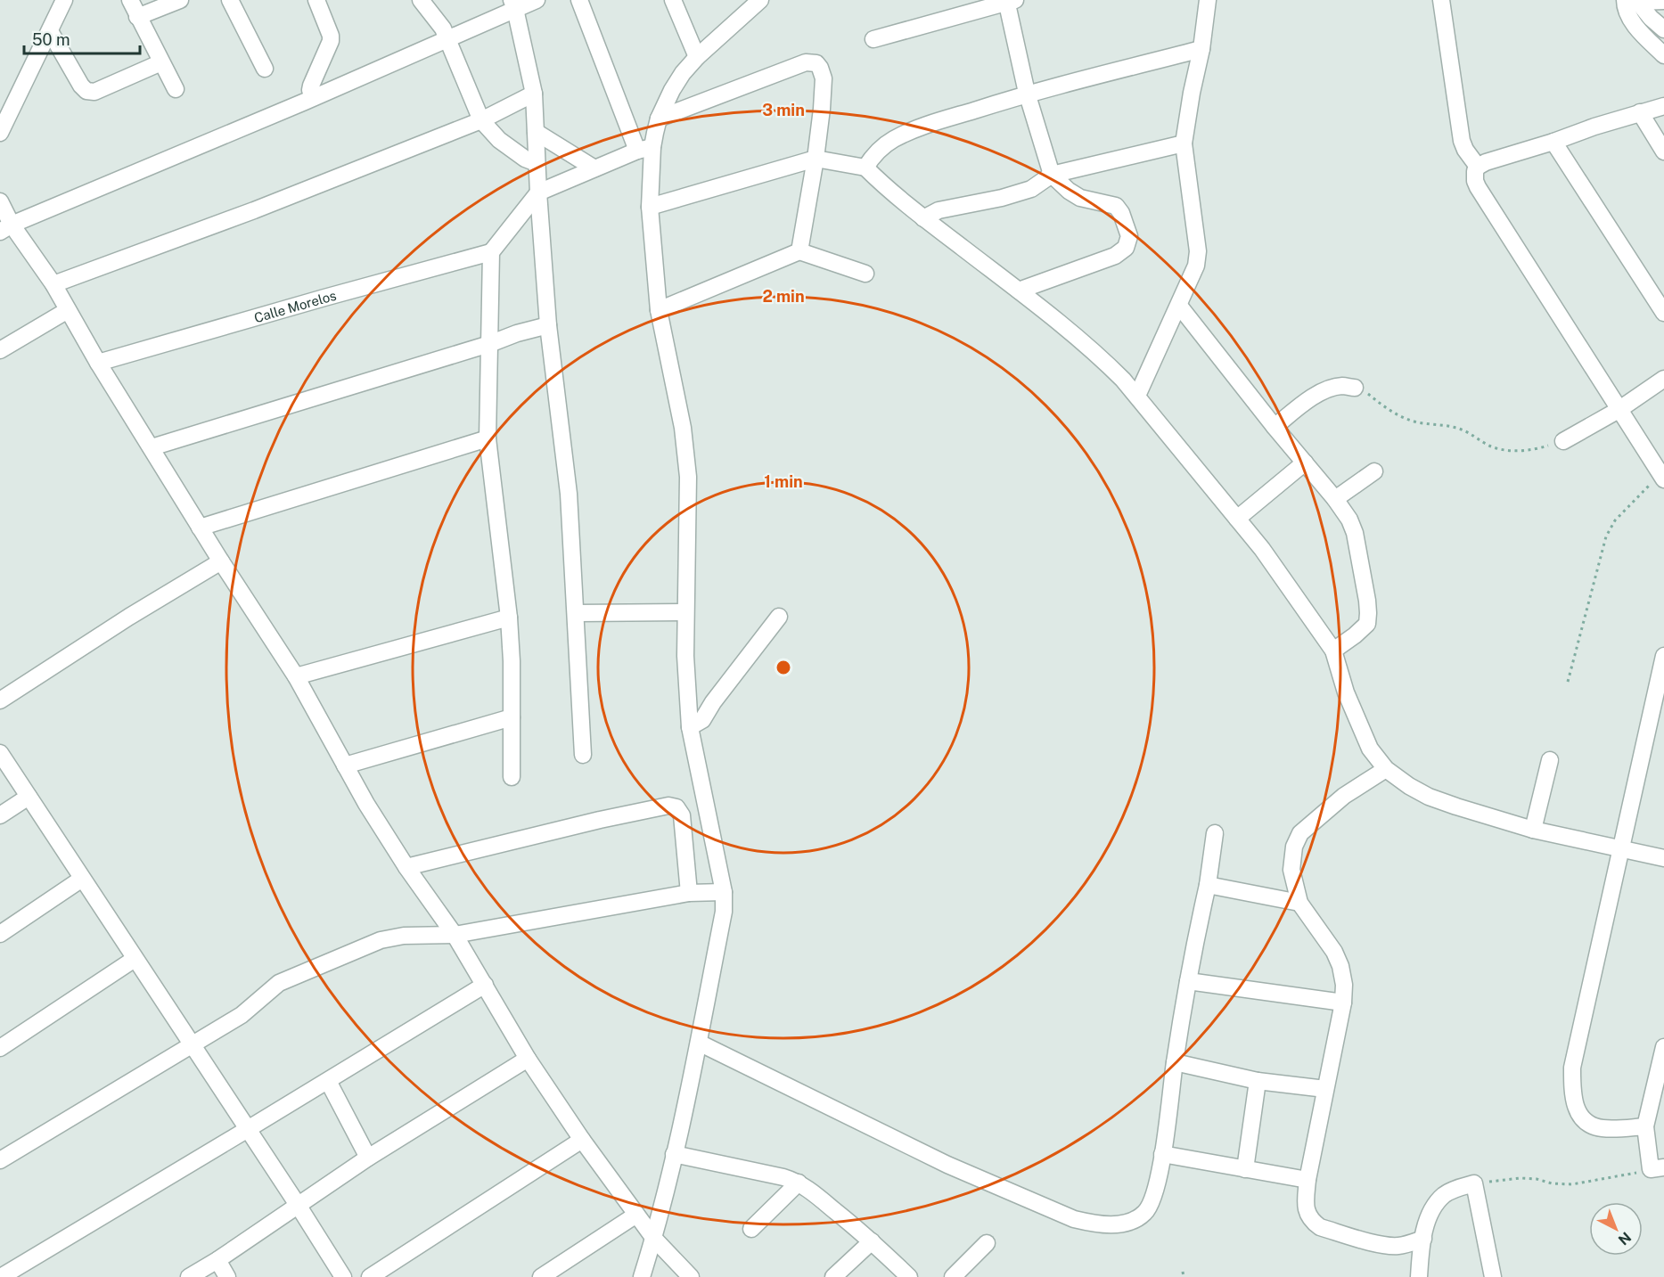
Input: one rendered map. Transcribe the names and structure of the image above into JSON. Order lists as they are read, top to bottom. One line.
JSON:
{"streets":{"street":["Calle Morelos"]},"scale_bar":"50 m","north":"bottom right","rings":["3 min","2 min","1 min"]}
